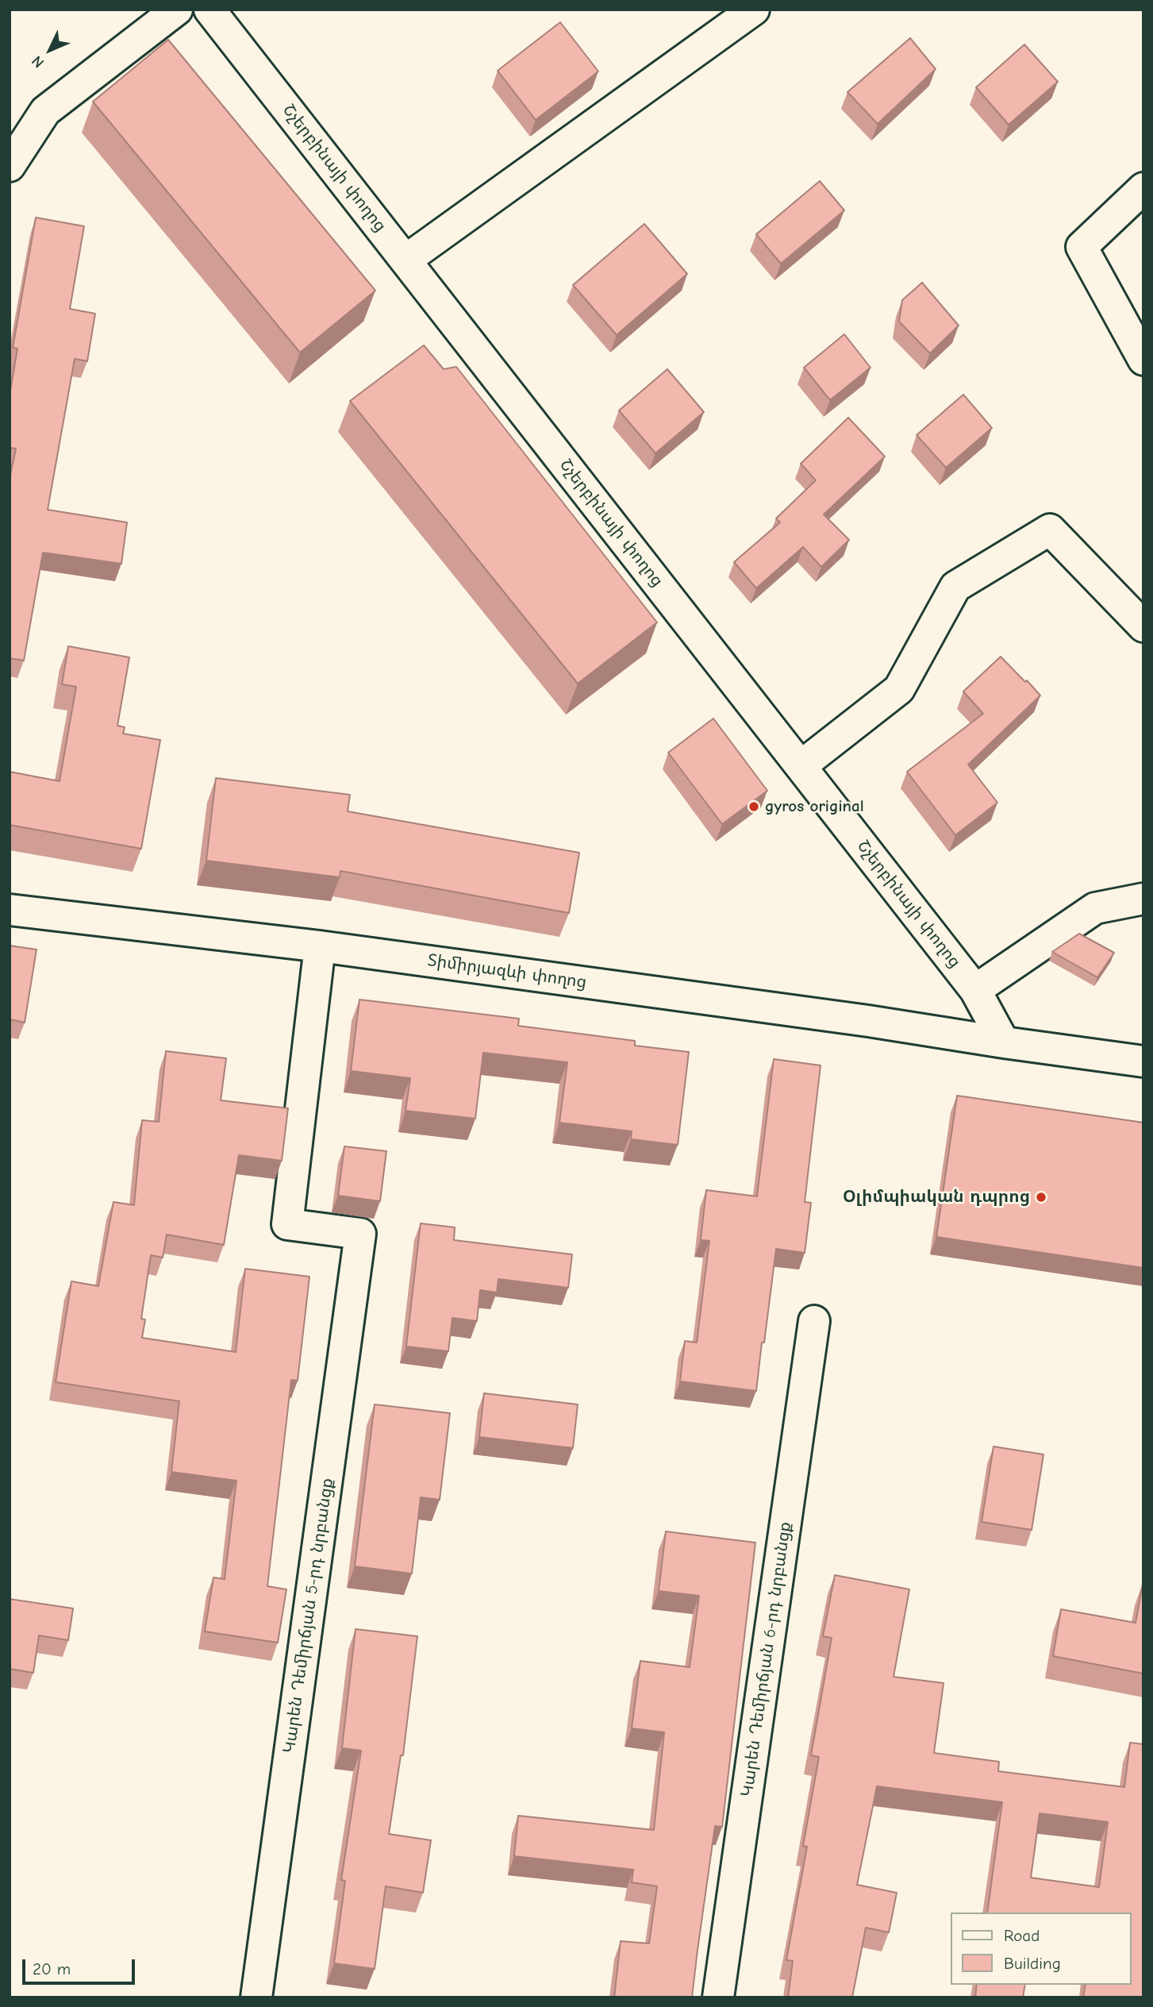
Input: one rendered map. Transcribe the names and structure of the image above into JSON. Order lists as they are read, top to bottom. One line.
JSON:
{"streets":{"street":["Շչերբինայի փողոց","Տիմիրյազևի փողոց","Կարեն Դեմիրճյան 5-րդ նրբանցք","Կարեն Դեմիրճյան 6-րդ նրբանցք"]},"crossings":[["Շչերբինայի փողոց","Տիմիրյազևի փողոց"],["Տիմիրյազևի փողոց","Կարեն Դեմիրճյան 5-րդ նրբանցք"]],"places":["gyros original","Օլիմպիական դպրոց"],"legend":["Road","Building"],"scale_bar":"20 m","north":"bottom left"}
